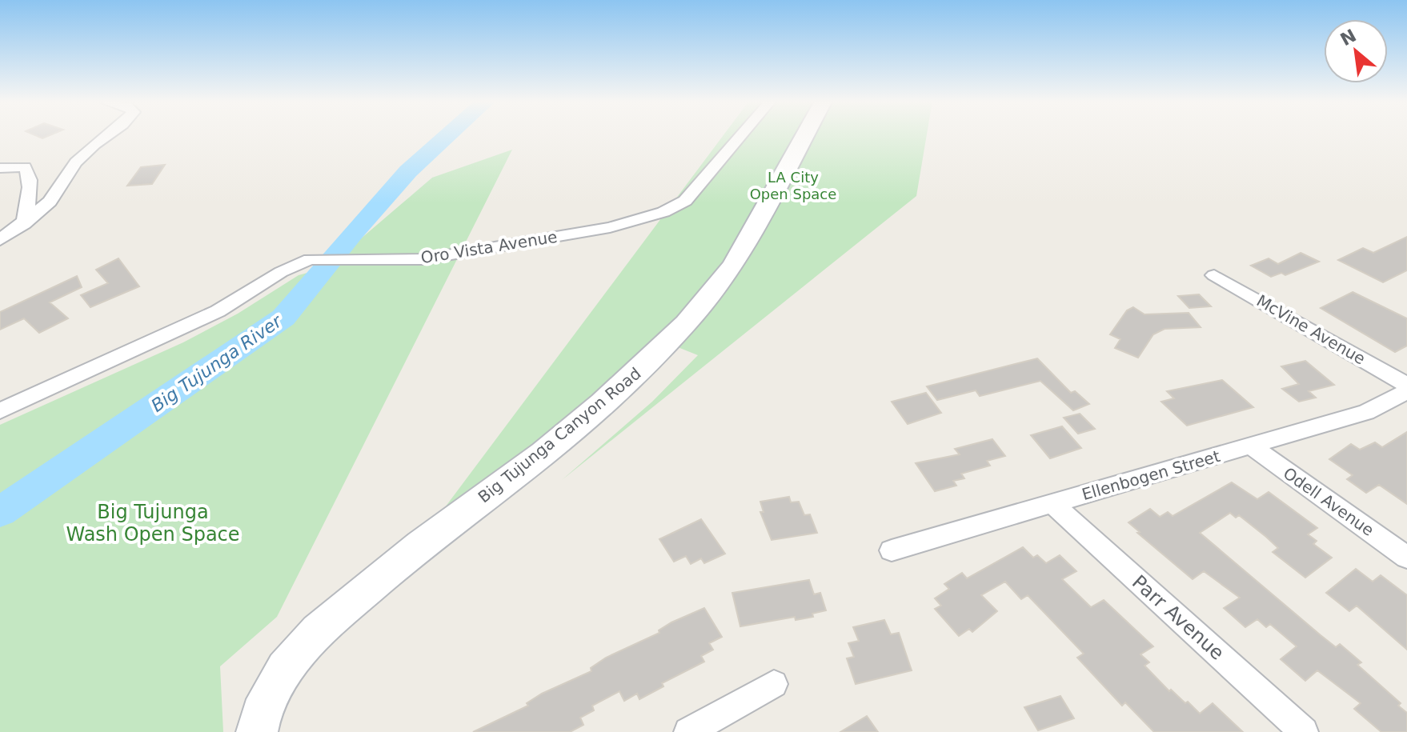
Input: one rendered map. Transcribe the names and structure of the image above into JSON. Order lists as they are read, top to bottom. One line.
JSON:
{"streets":{"street":["Oro Vista Avenue","McVine Avenue","Big Tujunga Canyon Road","Ellenbogen Street","Odell Avenue","Parr Avenue"]},"crossings":[["Ellenbogen Street","Odell Avenue"],["Ellenbogen Street","Parr Avenue"]],"water":["Big Tujunga River"],"parks":["LA City Open Space","Big Tujunga Wash Open Space"],"north":"top left"}
